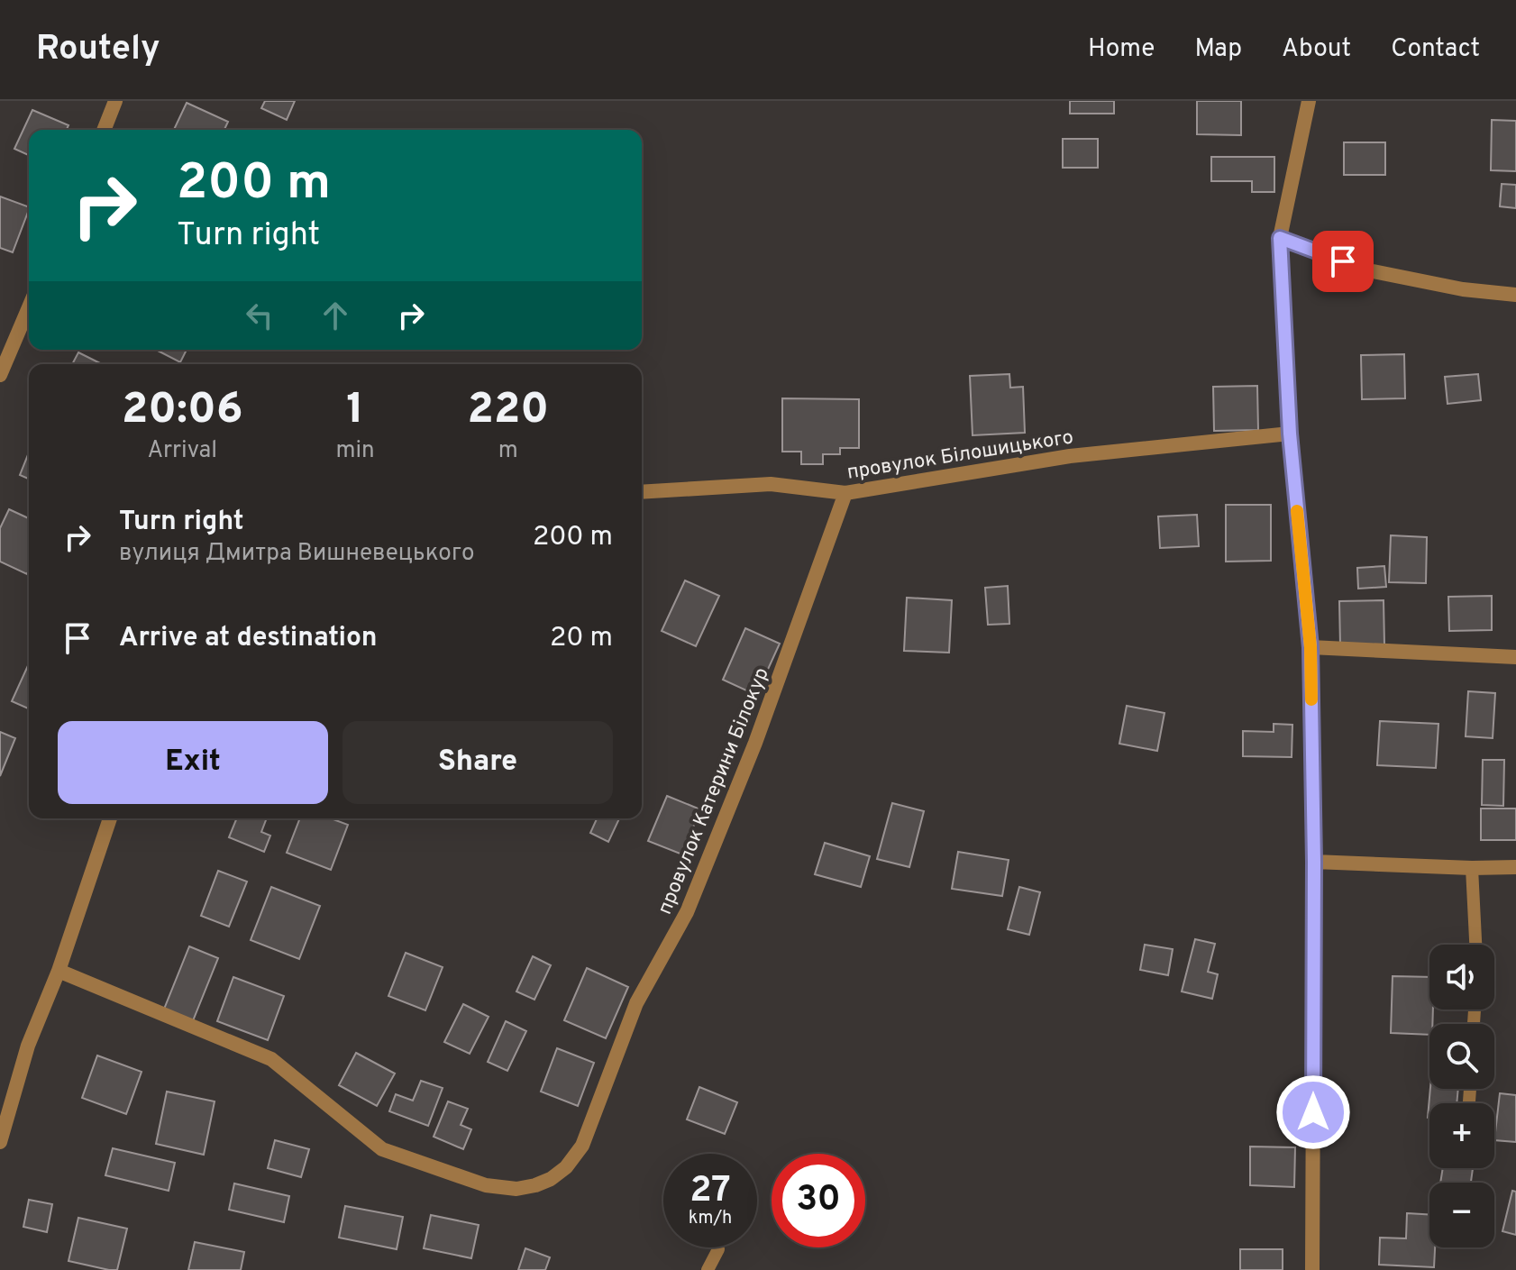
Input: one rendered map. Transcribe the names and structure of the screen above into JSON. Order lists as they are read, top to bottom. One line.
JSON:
{"streets":{"street":["провулок Білошицького","провулок Катерини Білокур"]},"crossings":[["провулок Білошицького","провулок Катерини Білокур"]],"page":{"header":"Routely","nav":["Home","Map","About","Contact"],"turn":["200 m","Turn right"],"eta":["20:06","Arrival","1","min","220","m"],"list":[{"name":"Turn right","note":"вулиця Дмитра Вишневецького","value":"200 m"},{"name":"Arrive at destination","value":"20 m"}],"buttons":["Exit","Share"],"map_buttons":["+","−"],"speed":"27 km/h","limit":"30"}}
